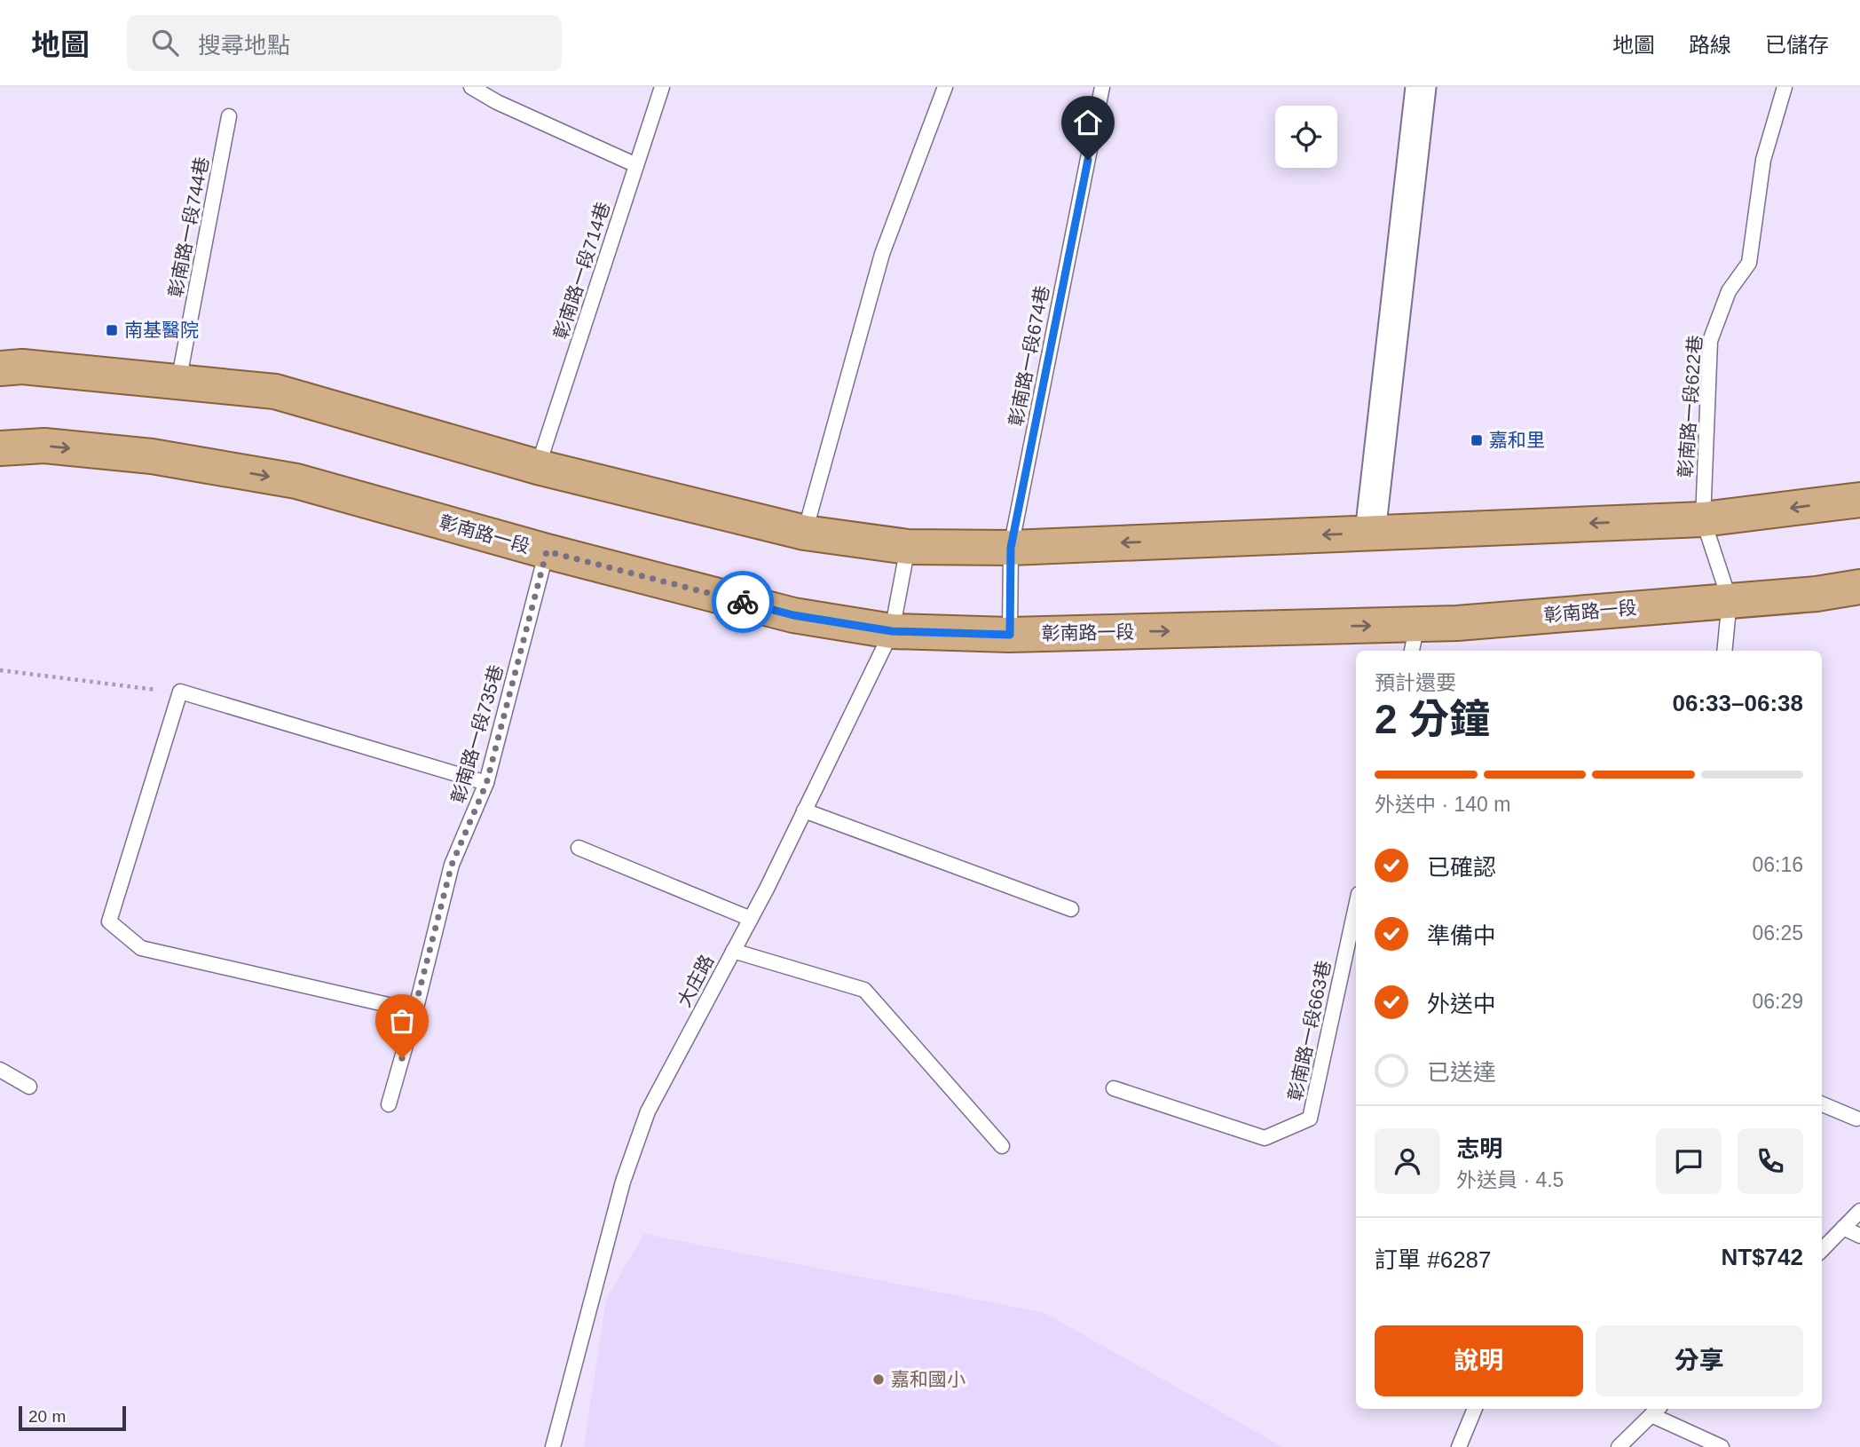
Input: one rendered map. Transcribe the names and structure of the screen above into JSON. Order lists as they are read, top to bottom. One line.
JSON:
{"streets":{"main road":["彰南路一段"],"lane":["彰南路一段744巷","彰南路一段714巷","彰南路一段674巷","彰南路一段622巷","彰南路一段735巷","大庄路","彰南路一段663巷"]},"crossings":[["彰南路一段674巷","彰南路一段"],["彰南路一段","彰南路一段735巷"],["彰南路一段","大庄路"]],"places":{"transit":["南基醫院","嘉和里"],"other":["嘉和國小"]},"scale_bar":"20 m","page":{"header":"地圖","search":"搜尋地點","nav":["地圖","路線","已儲存"],"heading":["2 分鐘","預計還要","06:33–06:38"],"panel":["志明","外送員 · 4.5","訂單 #6287","NT$742"],"bar":"外送中 · 140 m","list":[["已確認","06:16"],["準備中","06:25"],["外送中","06:29"],"已送達"],"buttons":["說明","分享"],"scale":"20 m"}}
